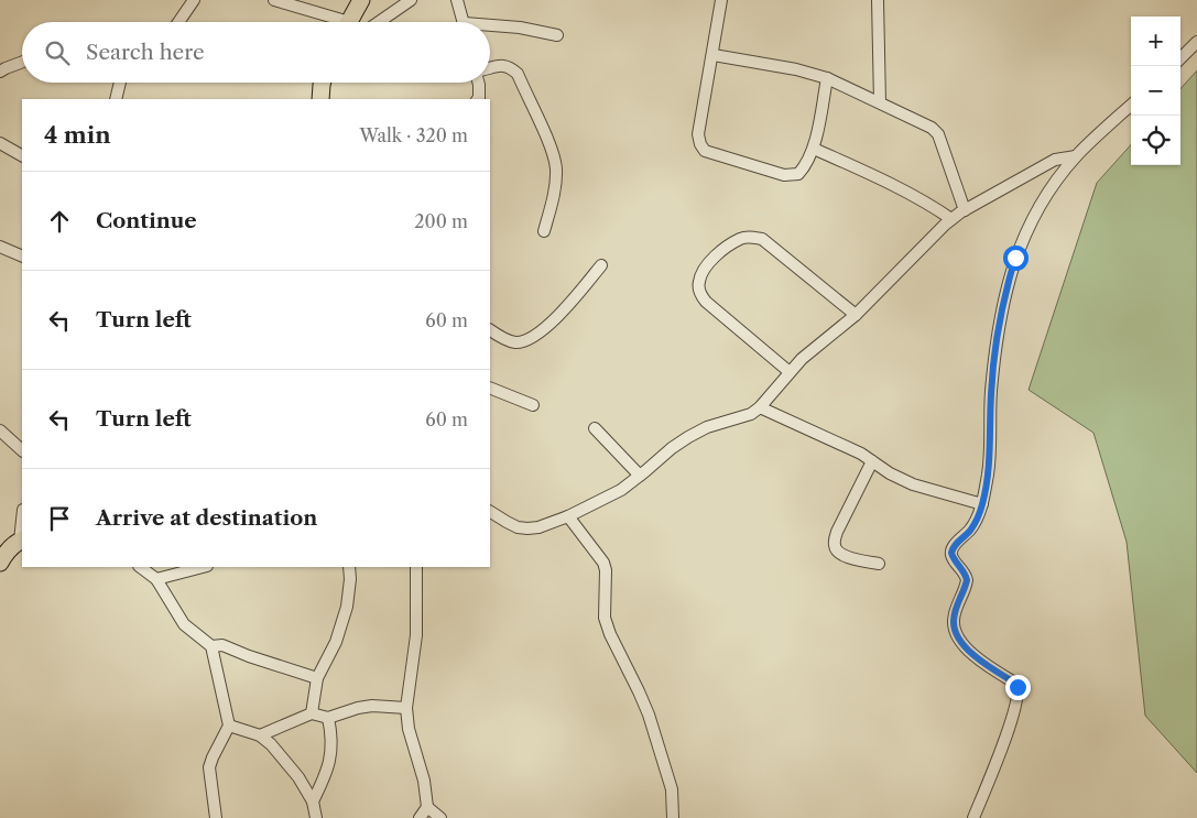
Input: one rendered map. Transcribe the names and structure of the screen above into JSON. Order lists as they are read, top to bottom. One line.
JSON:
{"page":{"map_buttons":["+","−"],"search":"Search here","heading":["4 min","Walk · 320 m"],"list":[["Continue","200 m"],["Turn left","60 m"],["Turn left","60 m"],"Arrive at destination"]}}
